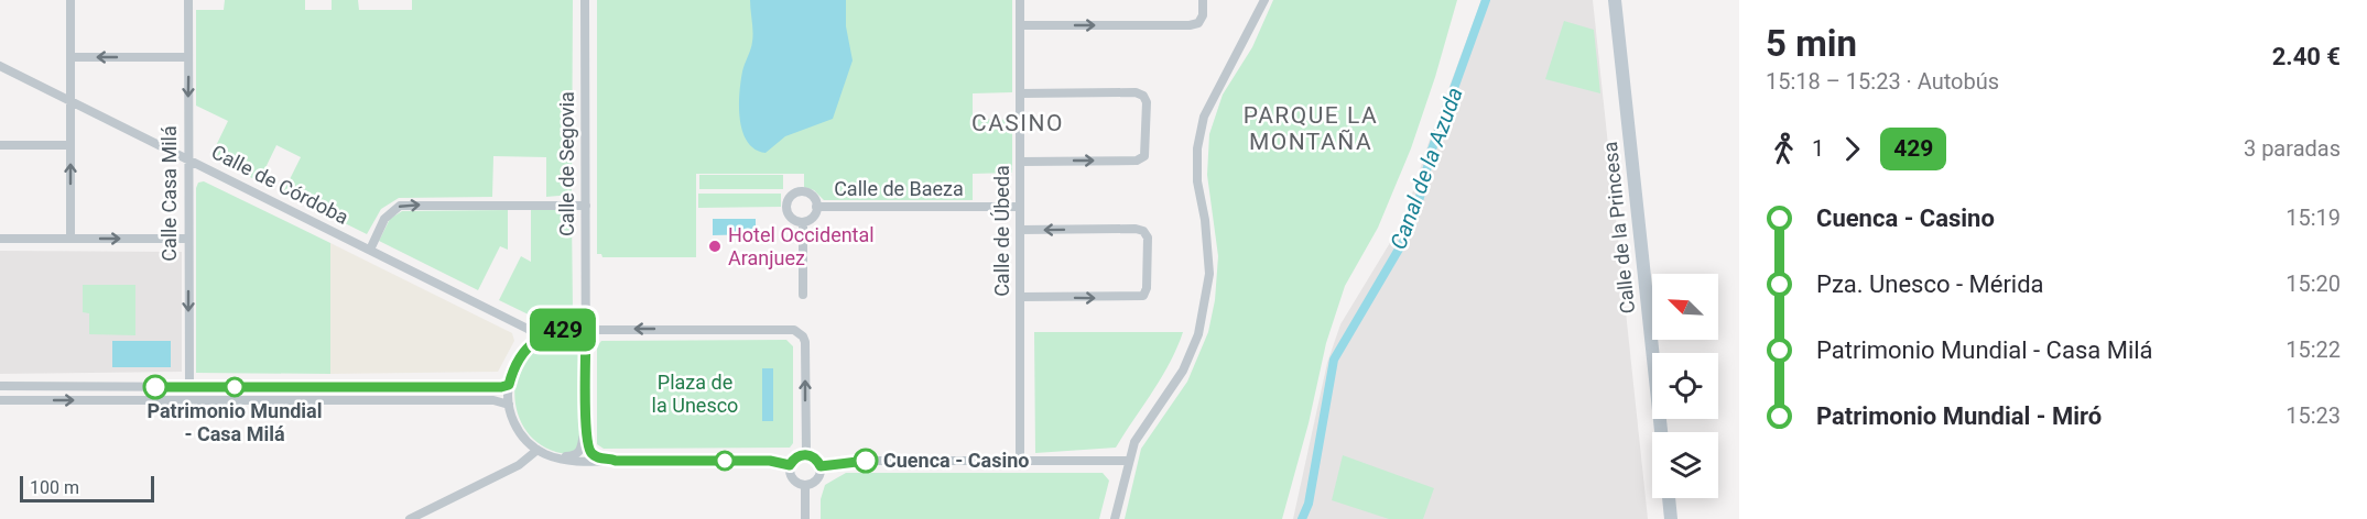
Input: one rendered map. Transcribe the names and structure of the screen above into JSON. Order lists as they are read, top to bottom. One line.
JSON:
{"streets":{"street":["Calle de Segovia","Calle de Córdoba","Calle de Baeza","Calle Casa Milá","Calle de la Princesa","Calle de Úbeda"]},"crossings":[["Calle de Córdoba","Calle Casa Milá"],["Calle de Baeza","Calle de Úbeda"]],"one_way":["Calle Casa Milá"],"districts":["PARQUE LA MONTAÑA","CASINO"],"water":["Canal de la Azuda"],"parks":["Plaza de la Unesco"],"places":["Hotel Occidental Aranjuez","Patrimonio Mundial - Casa Milá","Cuenca - Casino"],"lines":["bus line 429"],"scale_bar":"100 m","north":"top left","page":{"on_map":"429","heading":["5 min","15:18 – 15:23 · Autobús","2.40 €"],"legs":["1","429","3 paradas"],"list":[{"name":"Cuenca - Casino","value":"15:19"},{"name":"Pza. Unesco - Mérida","value":"15:20"},{"name":"Patrimonio Mundial - Casa Milá","value":"15:22"},{"name":"Patrimonio Mundial - Miró","value":"15:23"}],"scale":"100 m"}}
